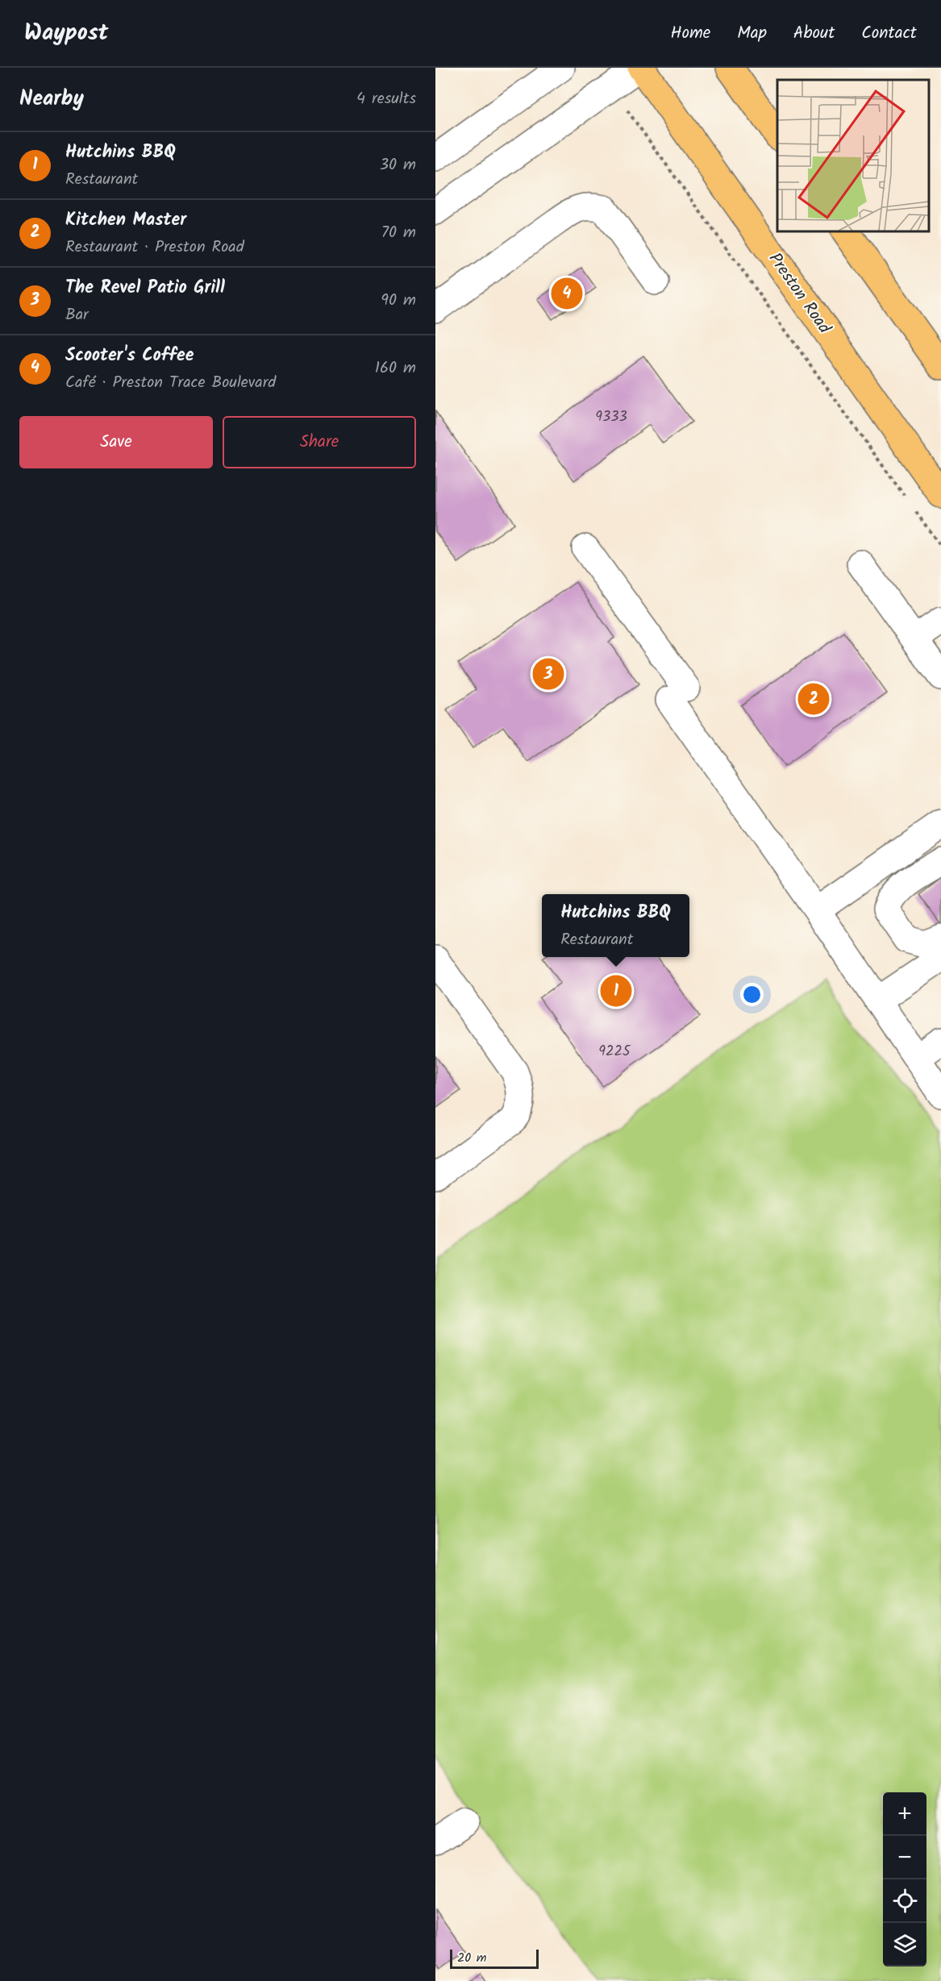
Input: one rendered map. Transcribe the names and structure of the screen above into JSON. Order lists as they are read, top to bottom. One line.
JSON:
{"streets":{"main road":["Preston Road"]},"house_numbers":["9333","9225"],"scale_bar":"20 m","page":{"header":"Waypost","nav":["Home","Map","About","Contact"],"heading":["Nearby","4 results"],"list":[{"mark":"1","name":"Hutchins BBQ","note":"Restaurant","value":"30 m"},{"mark":"2","name":"Kitchen Master","note":"Restaurant · Preston Road","value":"70 m"},{"mark":"3","name":"The Revel Patio Grill","note":"Bar","value":"90 m"},{"mark":"4","name":"Scooter's Coffee","note":"Café · Preston Trace Boulevard","value":"160 m"}],"pins":["4","3","2","1"],"buttons":["Save","Share"],"popup":["Hutchins BBQ","Restaurant"],"map_buttons":["+","−"],"scale":"20 m"}}
